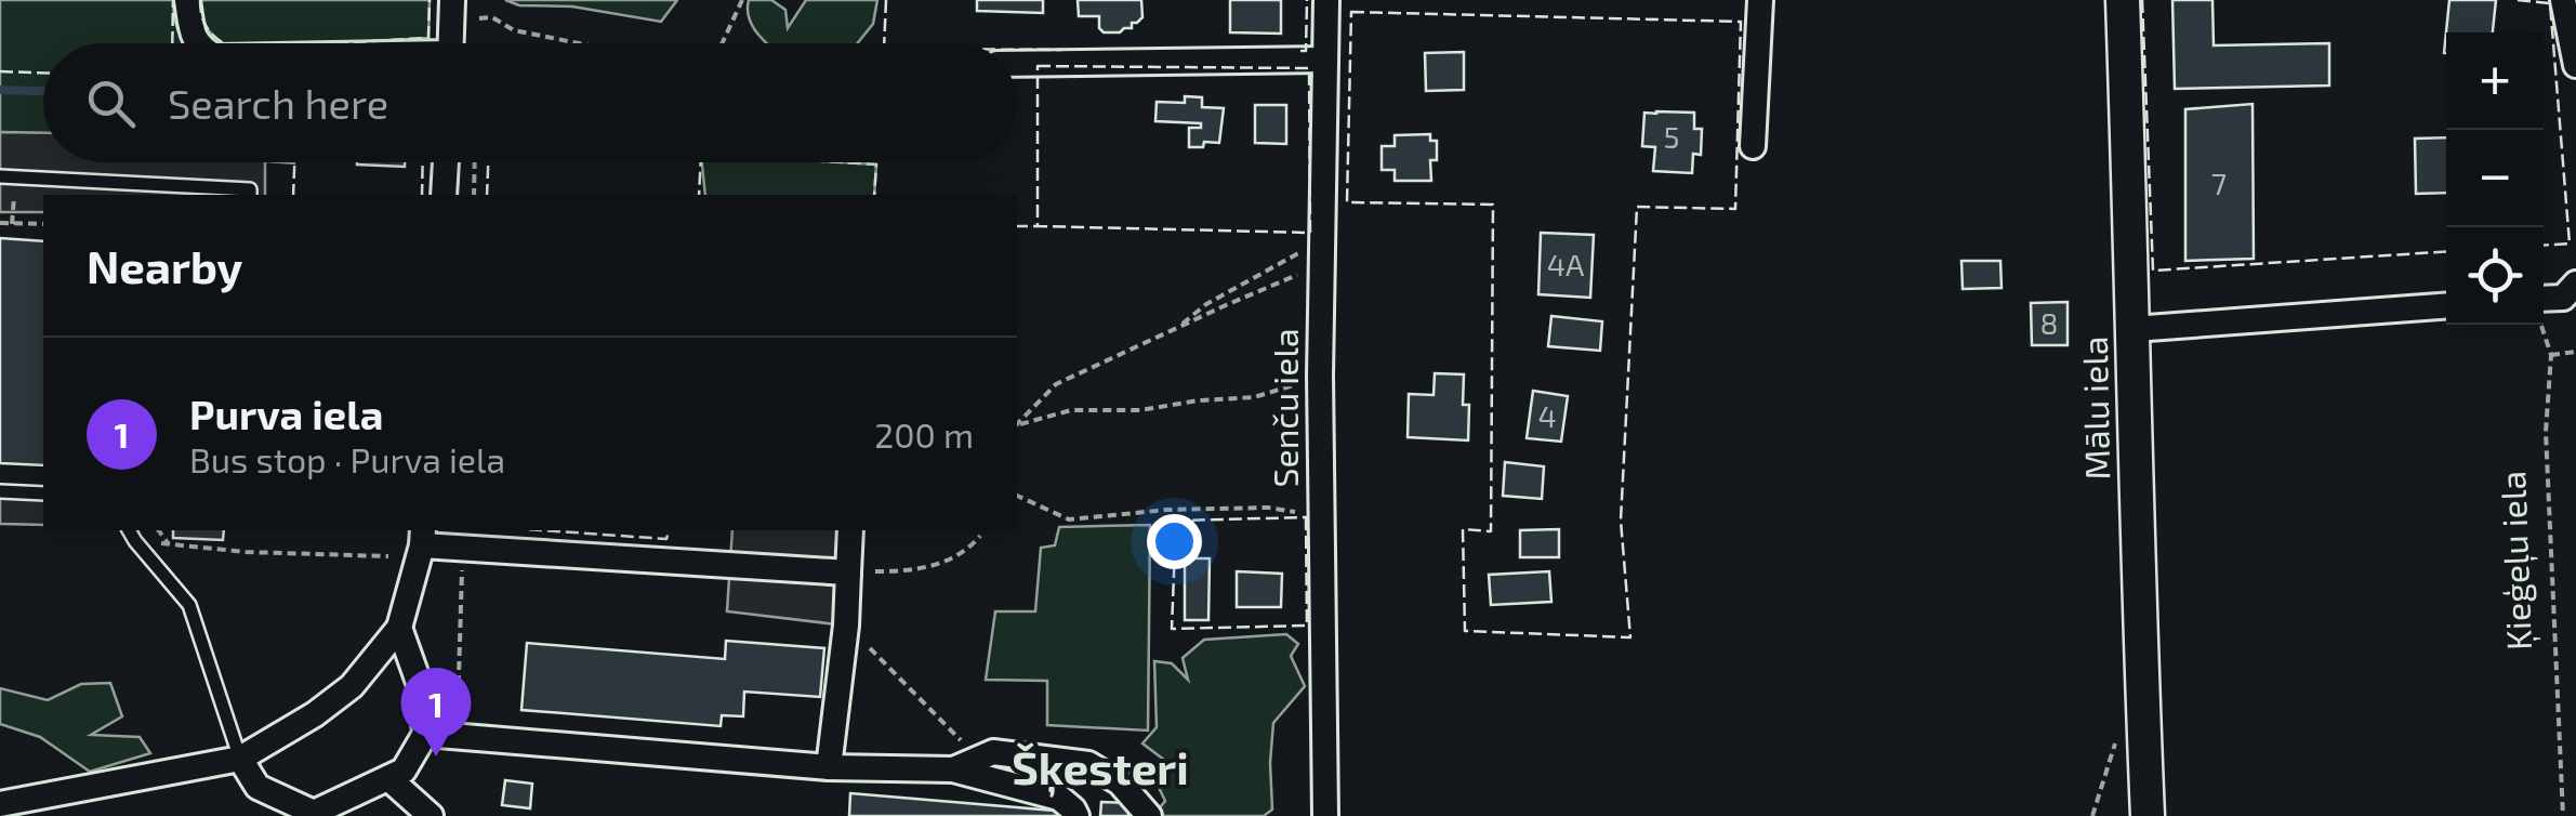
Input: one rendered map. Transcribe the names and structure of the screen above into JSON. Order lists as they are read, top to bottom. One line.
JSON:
{"streets":{"street":["Senču iela","Mālu iela"],"path":["Ķieģeļu iela"]},"districts":["Šķesteri"],"house_numbers":["5","7","4A","8","4"],"page":{"map_buttons":["+","−"],"search":"Search here","heading":"Nearby","list":[{"mark":"1","name":"Purva iela","note":"Bus stop · Purva iela","value":"200 m"}],"pins":"1"}}
